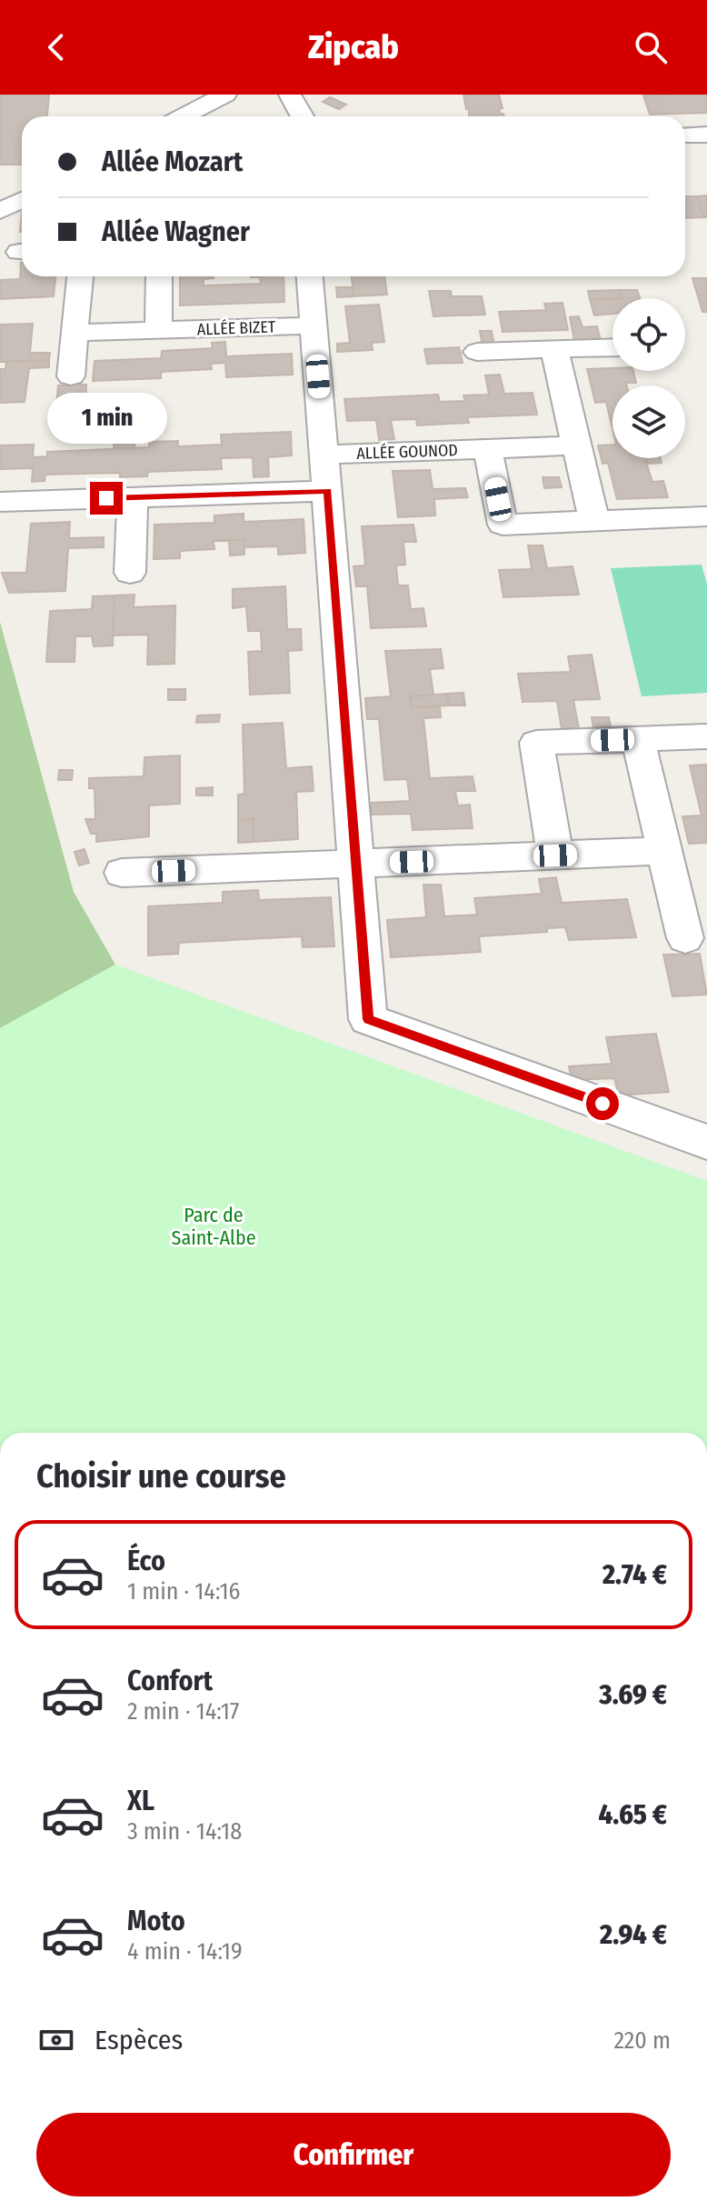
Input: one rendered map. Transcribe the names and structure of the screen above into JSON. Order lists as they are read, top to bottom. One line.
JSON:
{"streets":{"street":["ALLÉE BIZET","ALLÉE GOUNOD"]},"parks":["Parc de Saint-Albe"],"page":{"header":"Zipcab","banner":["Allée Mozart","Allée Wagner"],"bubble":"1 min","heading":"Choisir une course","list":[{"name":"Éco","note":"1 min · 14:16","value":"2.74 €"},{"name":"Confort","note":"2 min · 14:17","value":"3.69 €"},{"name":"XL","note":"3 min · 14:18","value":"4.65 €"},{"name":"Moto","note":"4 min · 14:19","value":"2.94 €"}],"pay":["Espèces","220 m"],"buttons":"Confirmer"}}
